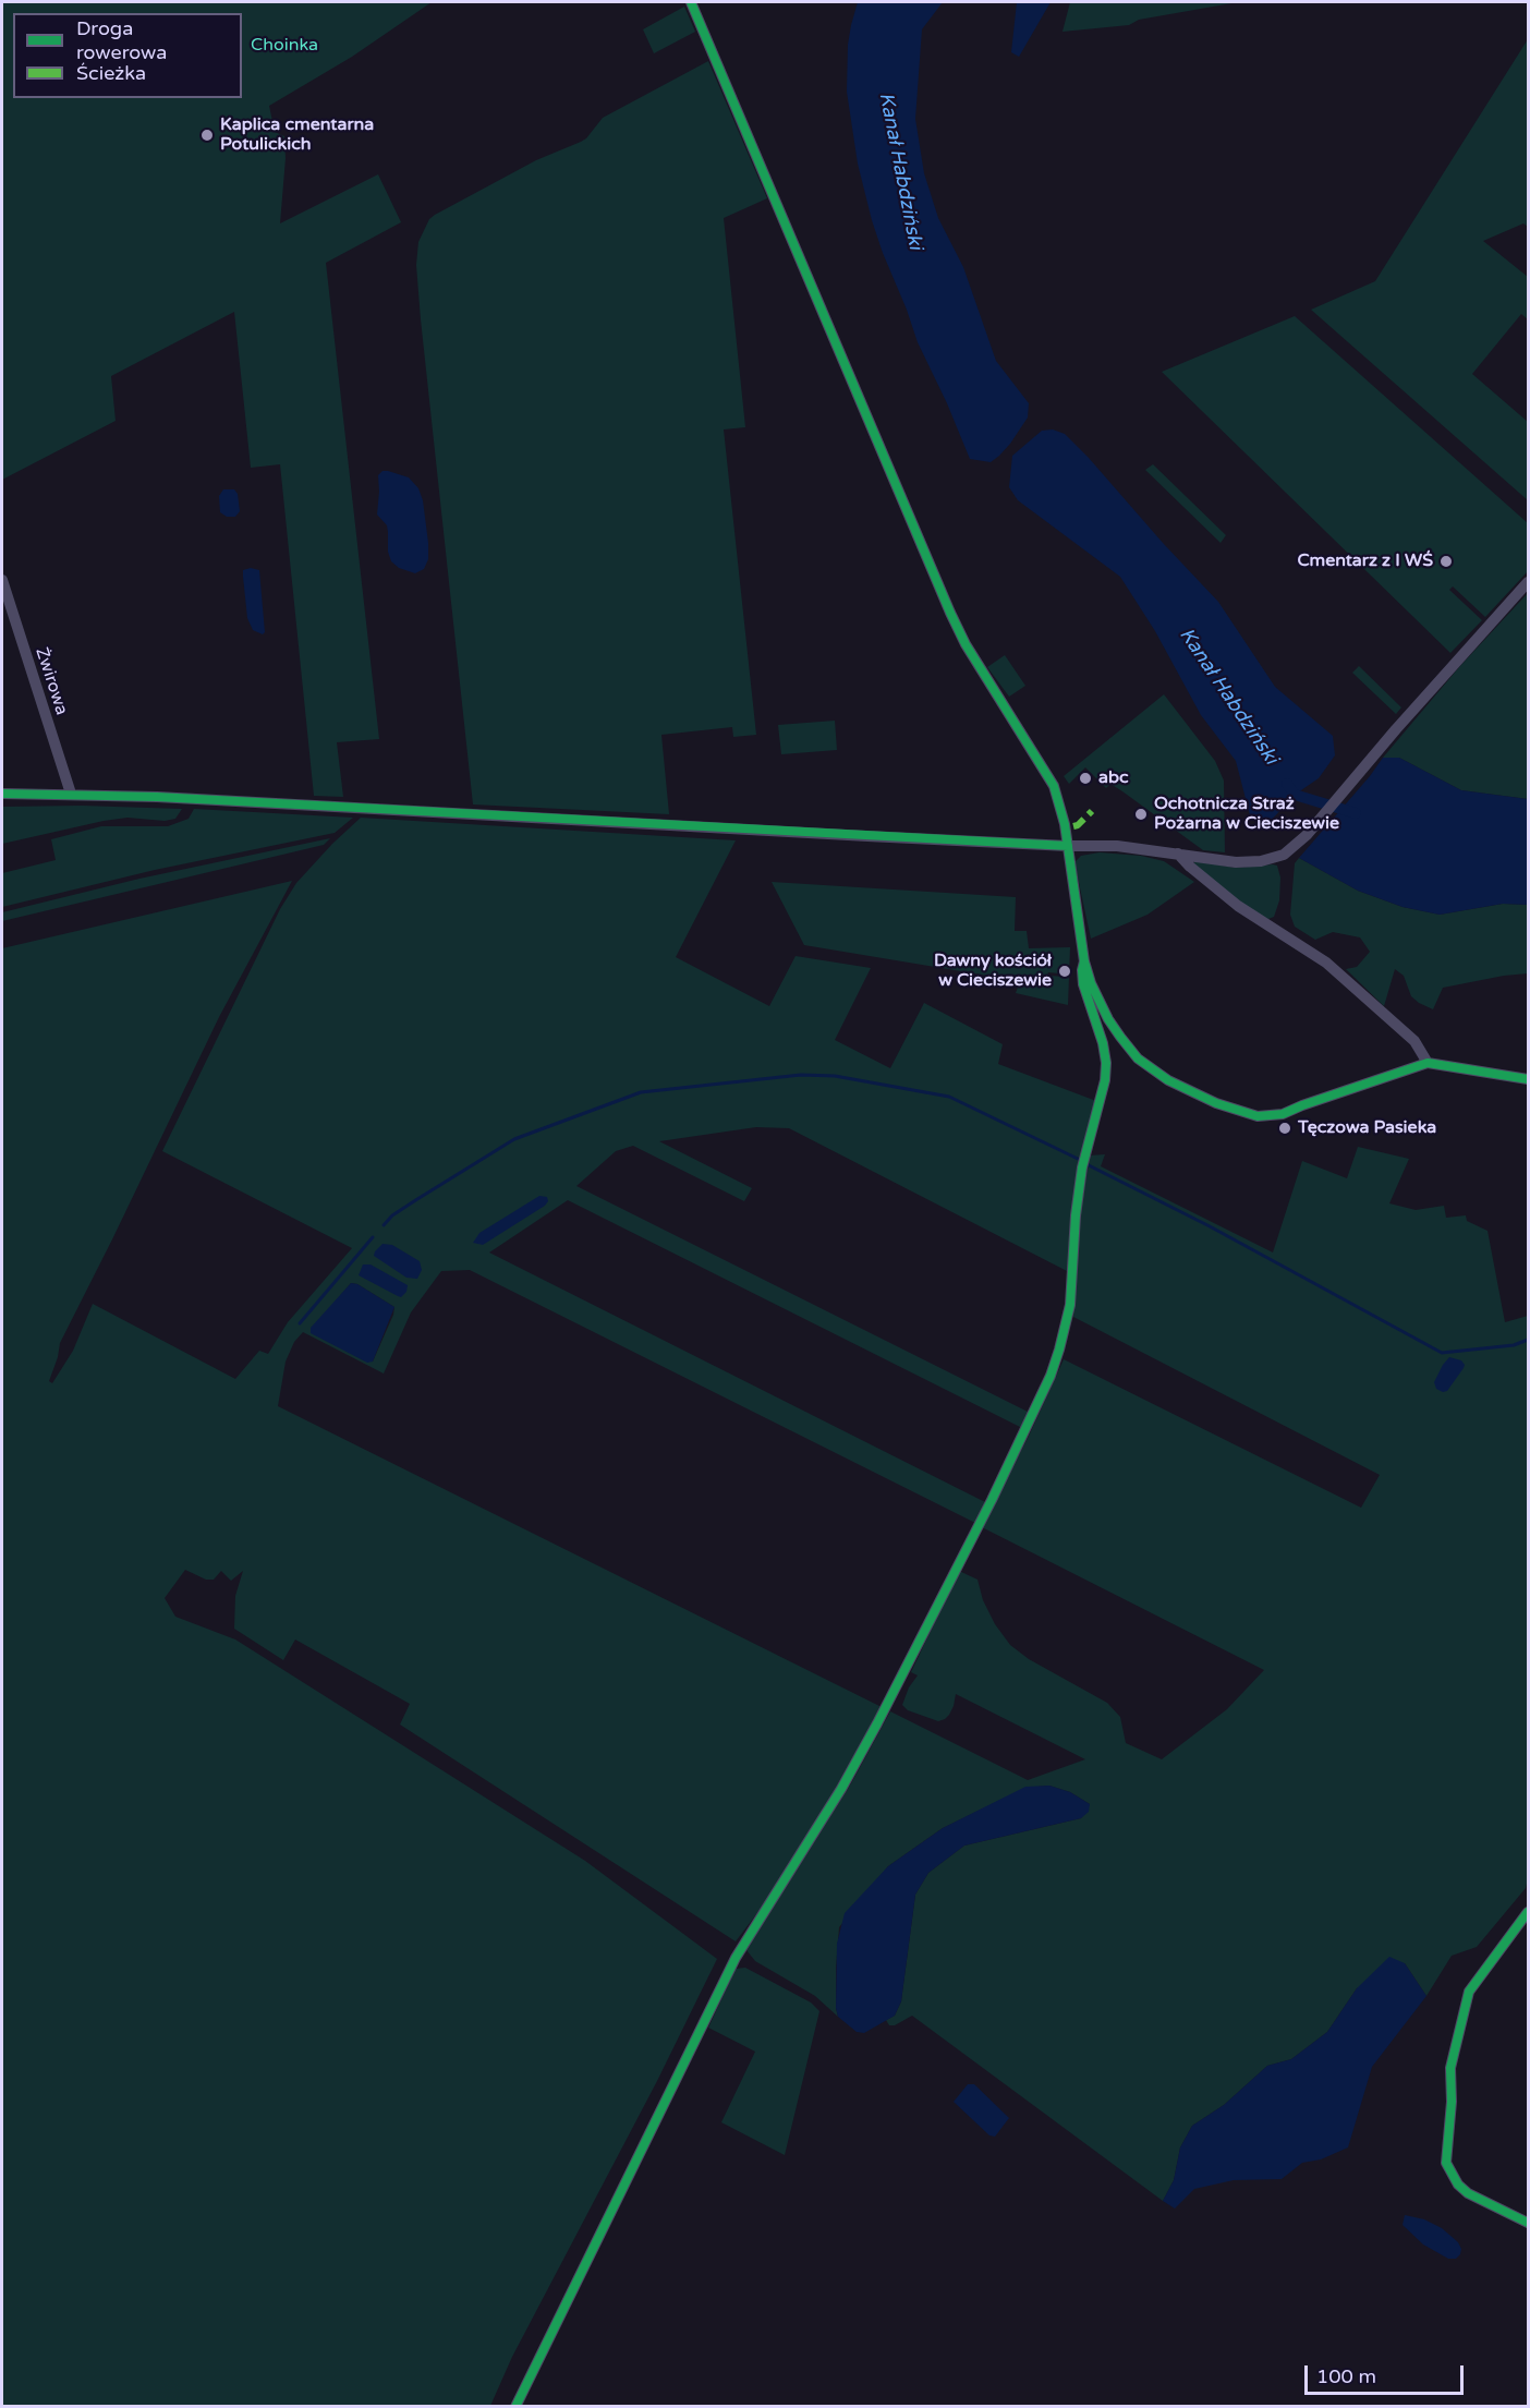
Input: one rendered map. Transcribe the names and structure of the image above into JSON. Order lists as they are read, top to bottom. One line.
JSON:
{"streets":{"street":["Żwirowa"]},"water":["Kanał Habdziński"],"parks":["Choinka"],"places":["Kaplica cmentarna Potulickich","Cmentarz z I WŚ","abc","Ochotnicza Straż Pożarna w Cieciszewie","Dawny kościół w Cieciszewie","Tęczowa Pasieka"],"legend":["Droga rowerowa","Ścieżka"],"scale_bar":"100 m"}
